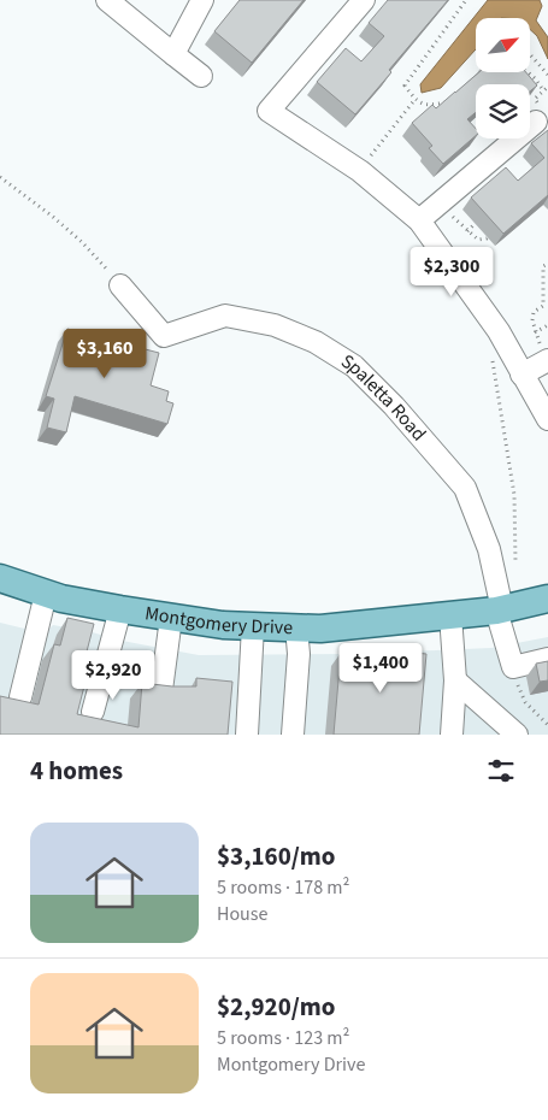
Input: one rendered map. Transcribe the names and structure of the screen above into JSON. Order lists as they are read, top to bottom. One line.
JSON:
{"streets":{"main road":["Montgomery Drive"],"street":["Spaletta Road"]},"crossings":[["Spaletta Road","Montgomery Drive"]],"north":"top right","page":{"price":["$2,300","$3,160","$1,400","$2,920"],"heading":"4 homes","list":[{"name":"$3,160/mo","note":"5 rooms · 178 m² · House"},{"name":"$2,920/mo","note":"5 rooms · 123 m² · Montgomery Drive"}]}}
